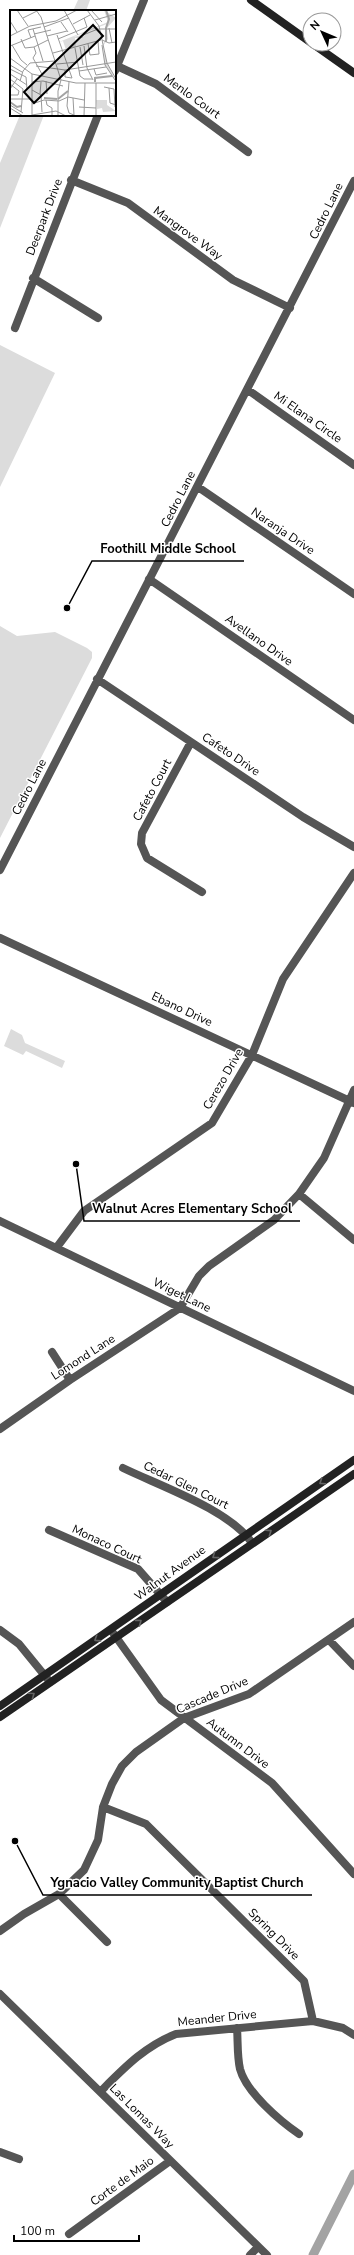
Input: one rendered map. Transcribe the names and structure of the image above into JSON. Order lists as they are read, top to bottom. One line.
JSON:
{"streets":{"street":["Menlo Court","Cedro Lane","Deerpark Drive","Mangrove Way","Mi Elana Circle","Naranja Drive","Avellano Drive","Cafeto Drive","Cafeto Court","Ebano Drive","Cerezo Drive","Wiget Lane","Lomond Lane","Cedar Glen Court","Monaco Court","Walnut Avenue","Cascade Drive","Autumn Drive","Spring Drive","Meander Drive","Las Lomas Way","Corte de Maio"]},"crossings":[["Cedro Lane","Mangrove Way"],["Cedro Lane","Mi Elana Circle"],["Cedro Lane","Naranja Drive"],["Cedro Lane","Avellano Drive"],["Cedro Lane","Cafeto Drive"],["Deerpark Drive","Mangrove Way"],["Cafeto Drive","Cafeto Court"],["Ebano Drive","Cerezo Drive"],["Cerezo Drive","Wiget Lane"],["Wiget Lane","Lomond Lane"],["Cedar Glen Court","Walnut Avenue"],["Monaco Court","Walnut Avenue"],["Walnut Avenue","Autumn Drive"],["Cascade Drive","Autumn Drive"],["Cascade Drive","Spring Drive"],["Spring Drive","Meander Drive"],["Meander Drive","Las Lomas Way"],["Las Lomas Way","Corte de Maio"]],"places":["Foothill Middle School","Walnut Acres Elementary School","Ygnacio Valley Community Baptist Church"],"scale_bar":"100 m","north":"top left"}
